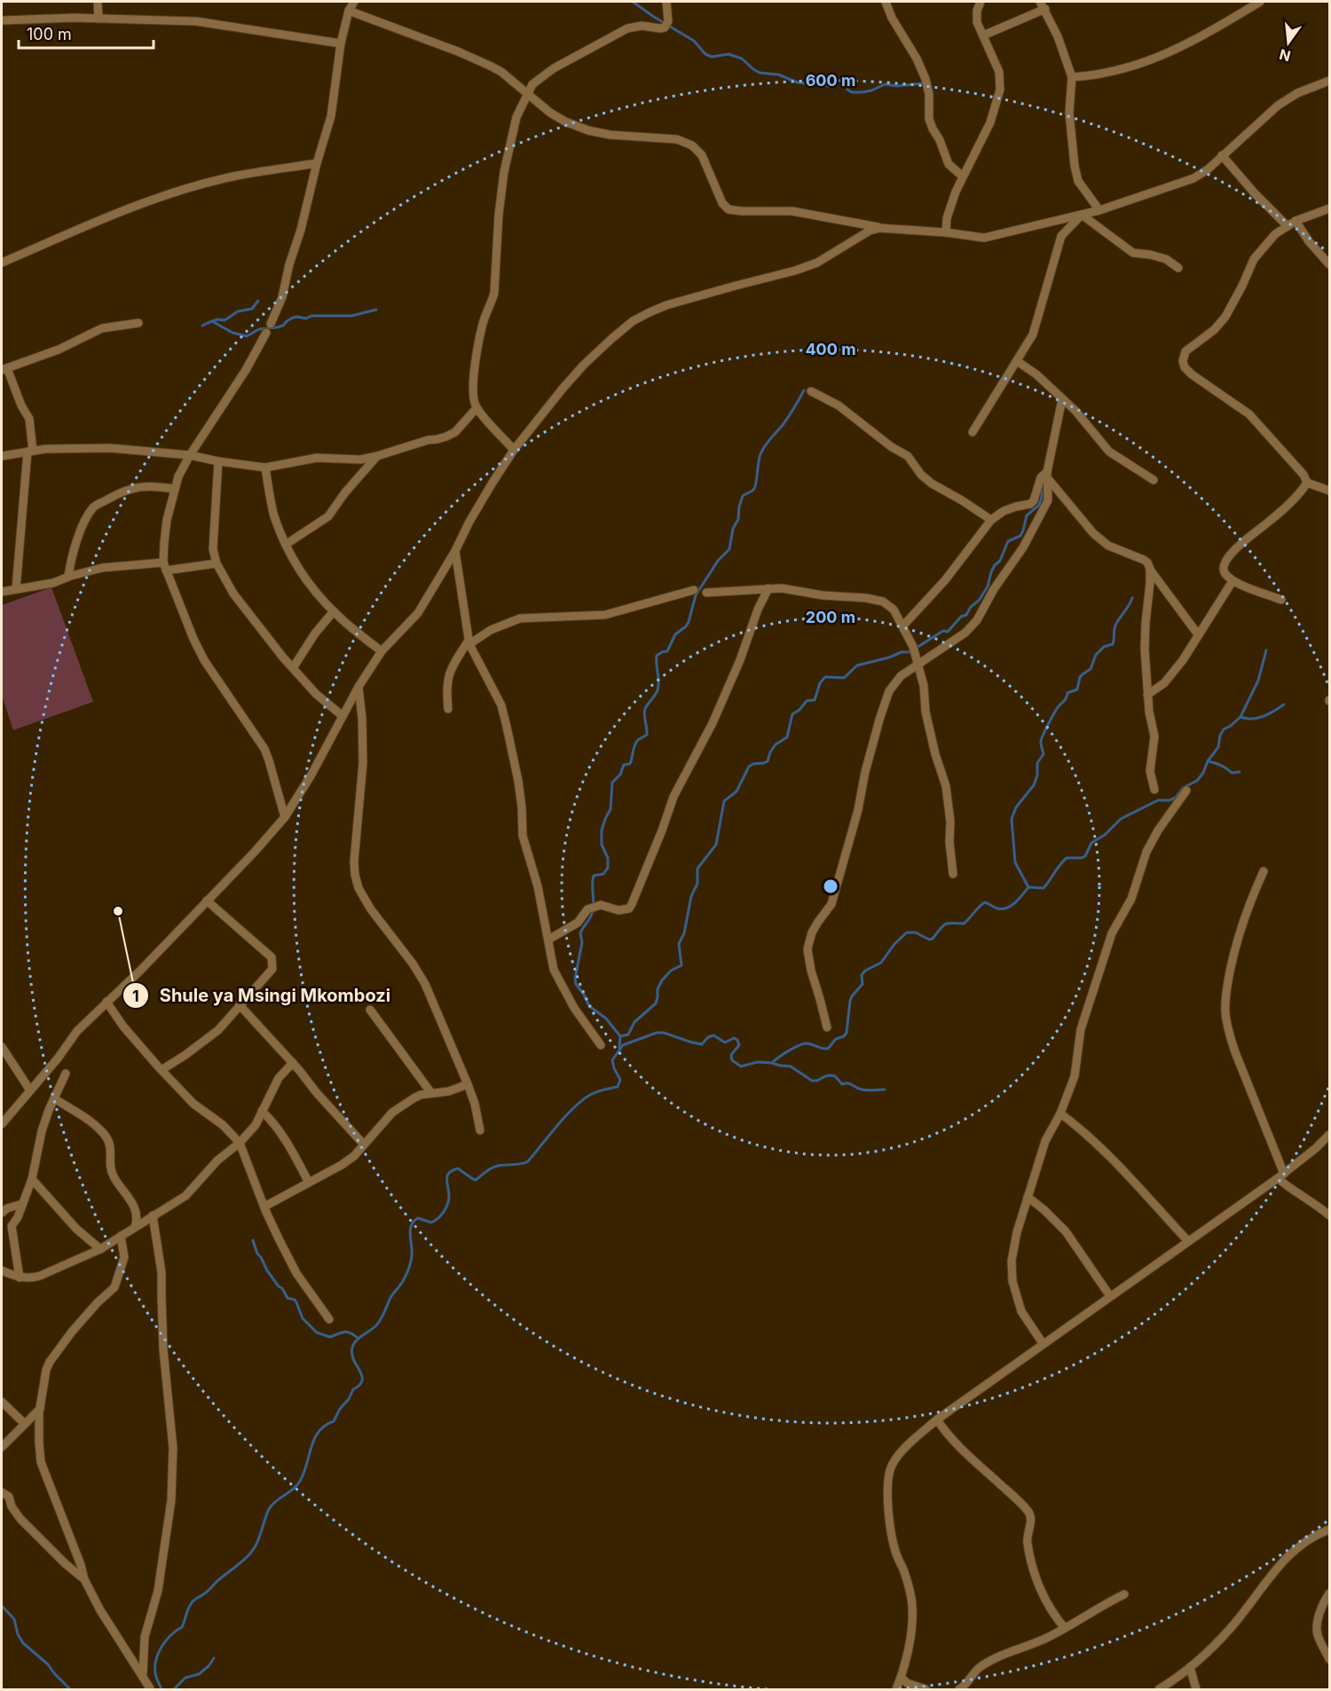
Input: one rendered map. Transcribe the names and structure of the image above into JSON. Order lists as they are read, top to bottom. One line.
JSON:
{"places":["Shule ya Msingi Mkombozi"],"scale_bar":"100 m","north":"bottom","rings":["600 m","400 m","200 m"]}
